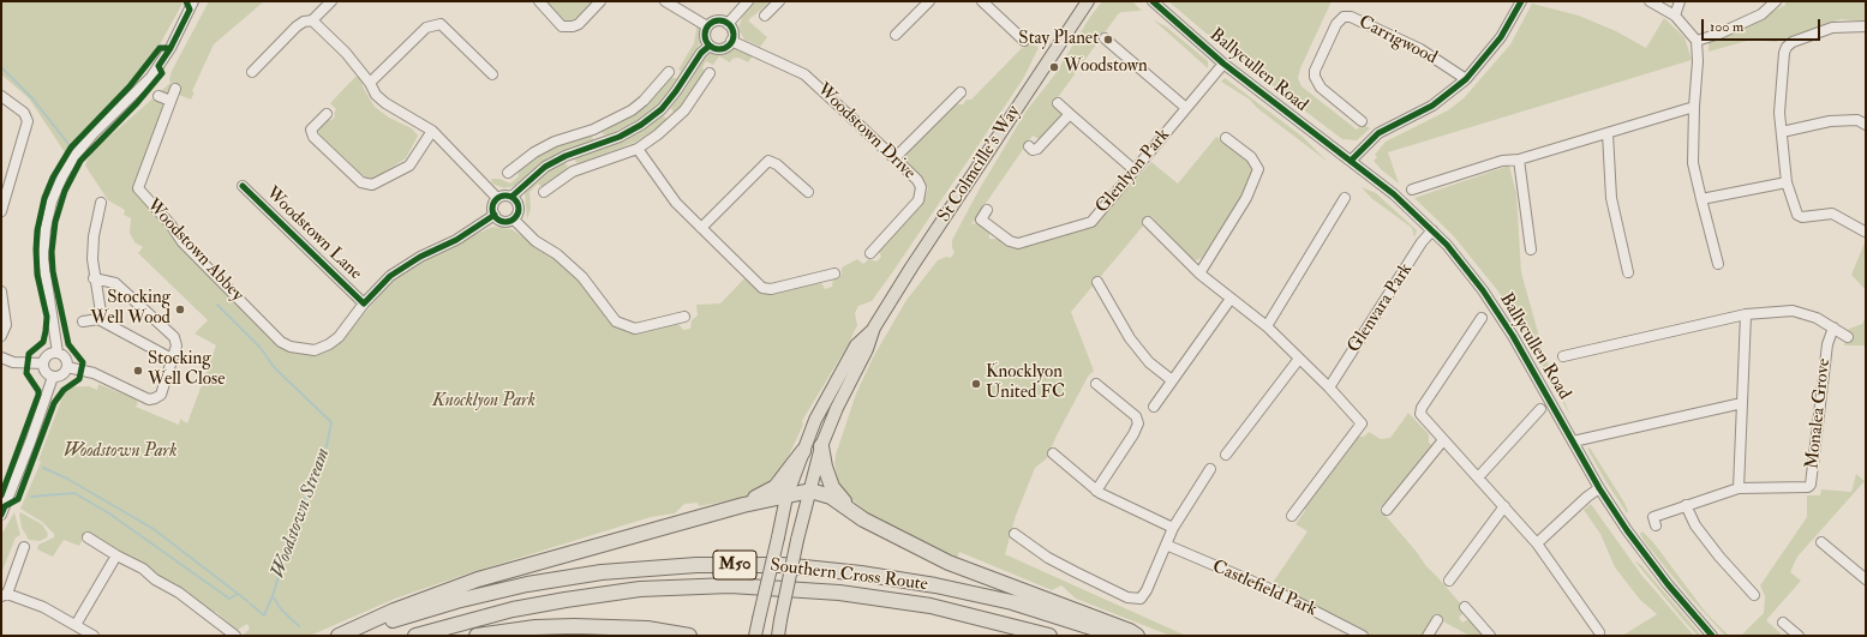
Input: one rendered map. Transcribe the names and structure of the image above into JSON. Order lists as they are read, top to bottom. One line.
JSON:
{"streets":{"highway":["M50","Southern Cross Route"],"main road":["St Colmcille's Way"],"street":["Carrigwood","Ballycullen Road","Woodstown Drive","Glenlyon Park","Woodstown Lane","Woodstown Abbey","Glenvara Park","Monalea Grove","Castlefield Park"]},"crossings":[["Ballycullen Road","Glenlyon Park"],["Ballycullen Road","Glenvara Park"],["Woodstown Lane","Woodstown Abbey"]],"water":["Woodstown Stream"],"parks":["Knocklyon Park","Woodstown Park"],"places":["Stay Planet","Woodstown","Stocking Well Wood","Stocking Well Close","Knocklyon United FC"],"scale_bar":"100 m"}
